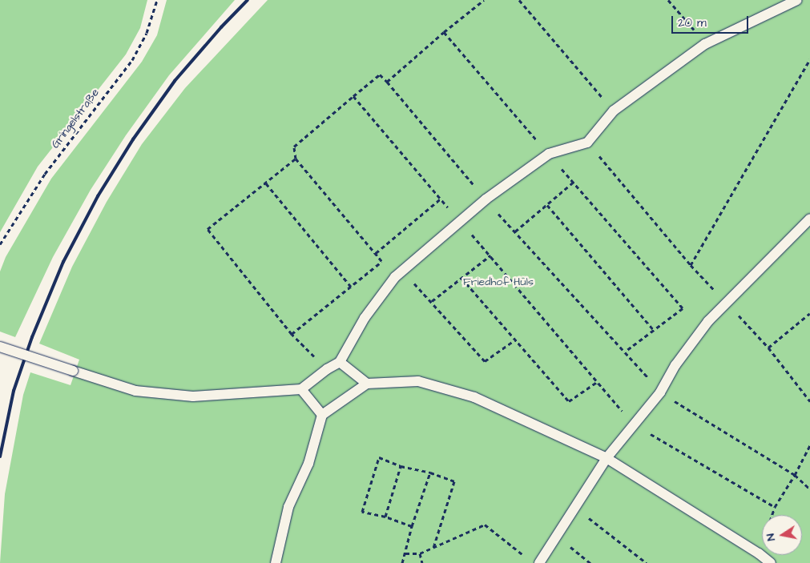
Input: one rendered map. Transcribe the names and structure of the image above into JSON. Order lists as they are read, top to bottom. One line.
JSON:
{"streets":{"path":["Gringelstraße"]},"parks":["Friedhof Hüls"],"scale_bar":"20 m","north":"left"}
